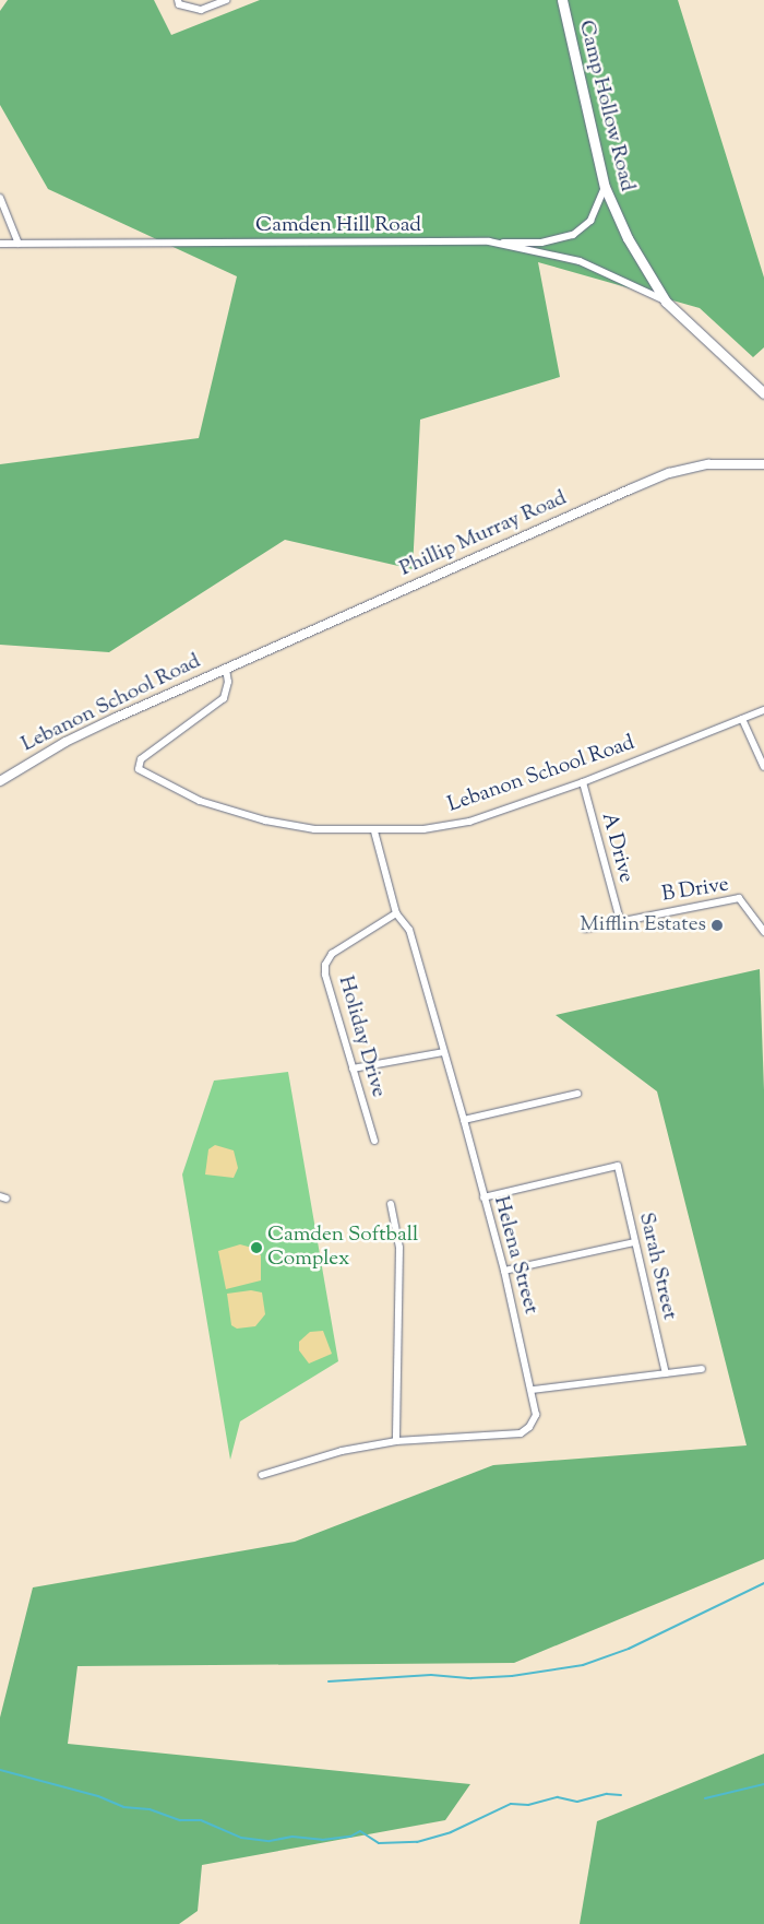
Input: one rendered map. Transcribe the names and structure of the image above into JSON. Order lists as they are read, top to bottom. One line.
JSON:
{"streets":{"main road":["Camp Hollow Road"],"street":["Camden Hill Road","Phillip Murray Road","Lebanon School Road","A Drive","B Drive","Holiday Drive","Helena Street","Sarah Street"]},"crossings":[["Camp Hollow Road","Camden Hill Road"],["Phillip Murray Road","Lebanon School Road"],["Lebanon School Road","A Drive"],["Lebanon School Road","Helena Street"],["A Drive","B Drive"],["Holiday Drive","Helena Street"],["Helena Street","Sarah Street"]],"places":["Mifflin Estates","Camden Softball Complex"]}
